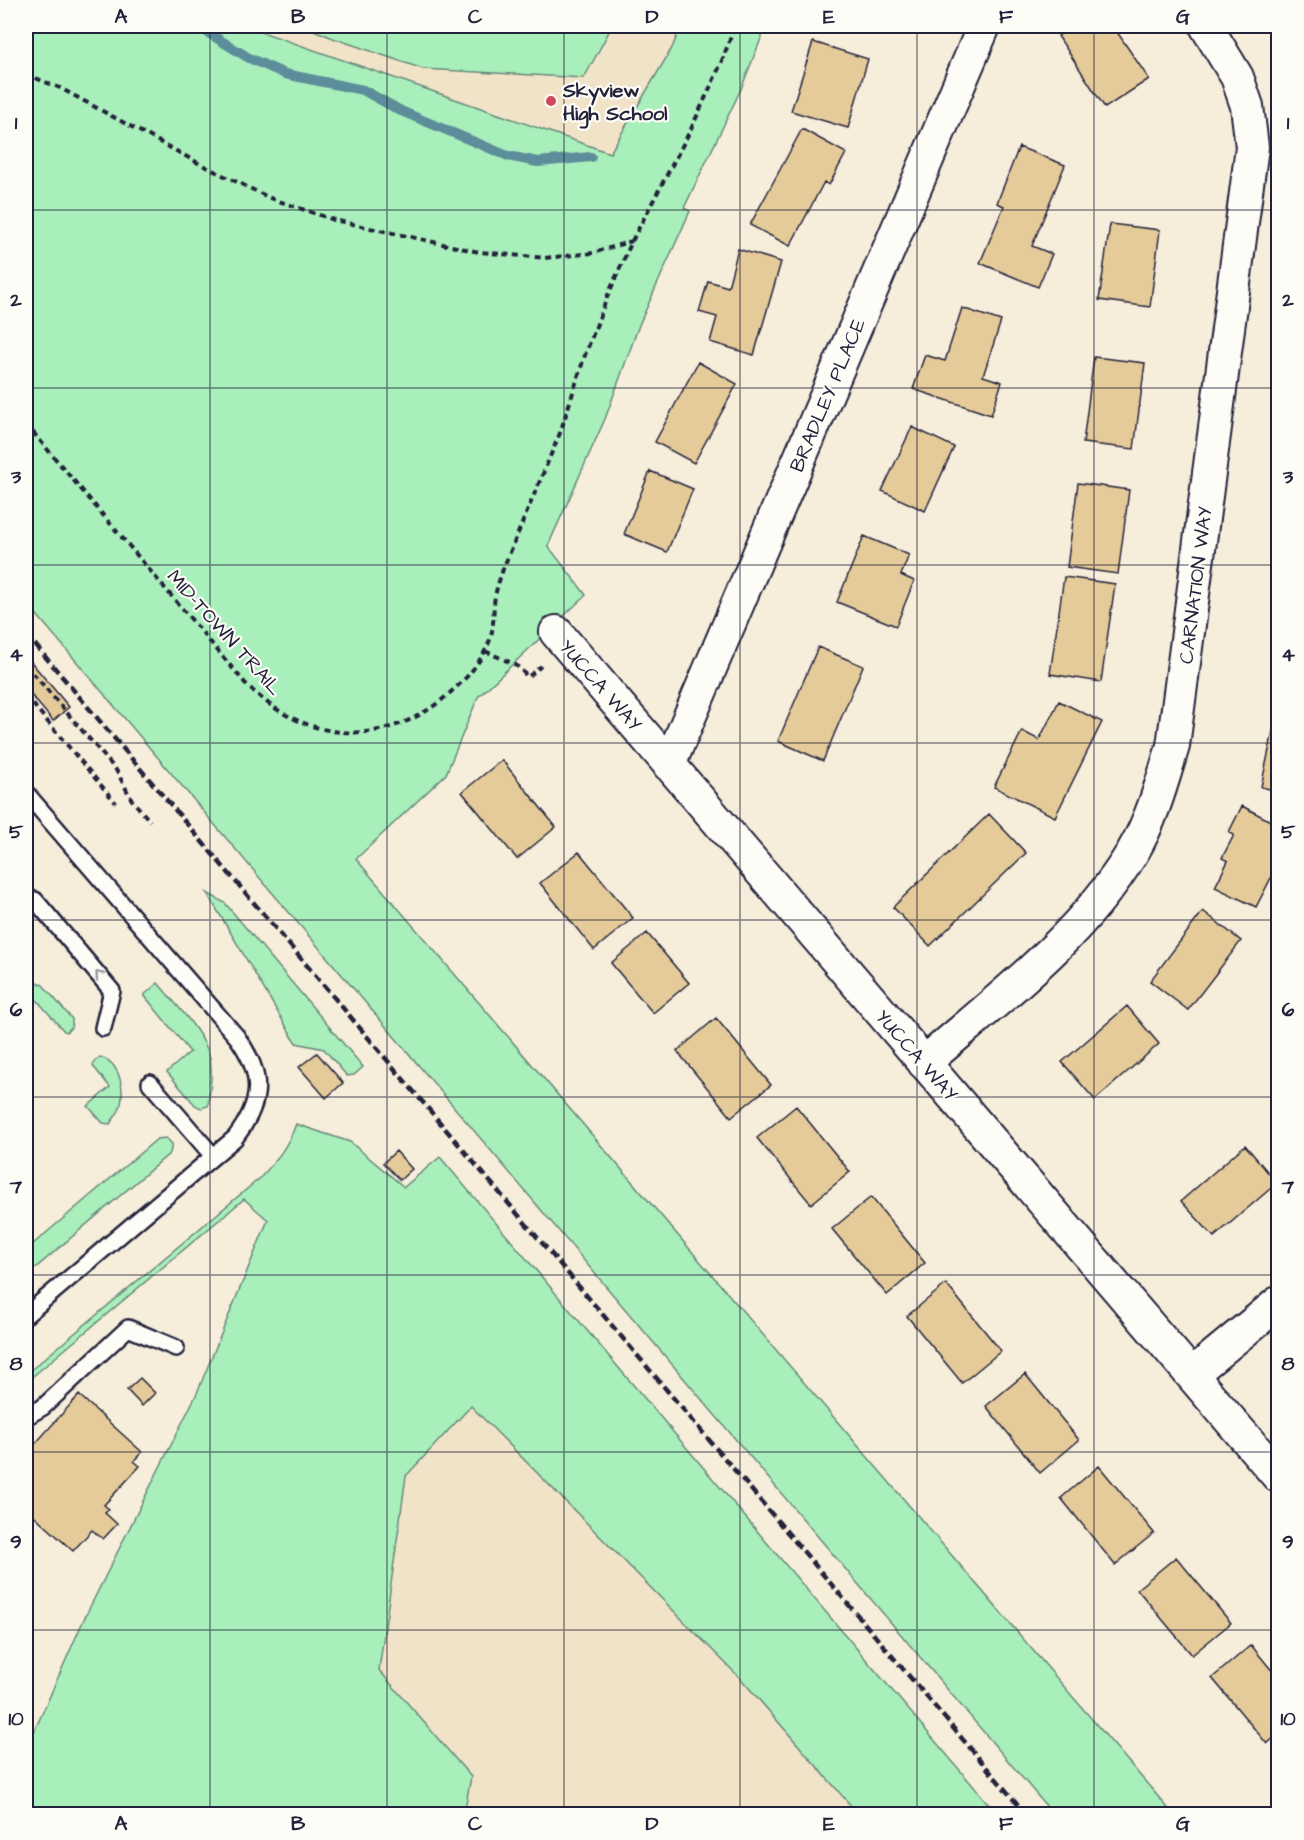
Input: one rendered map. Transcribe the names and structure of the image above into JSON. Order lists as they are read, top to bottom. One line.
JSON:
{"streets":{"street":["BRADLEY PLACE","CARNATION WAY","YUCCA WAY"],"path":["MID-TOWN TRAIL"]},"crossings":[["BRADLEY PLACE","YUCCA WAY"],["CARNATION WAY","YUCCA WAY"]],"places":["Skyview High School"],"grid":{"columns":["A","B","C","D","E","F","G"],"rows":["1","2","3","4","5","6","7","8","9","10"]}}
